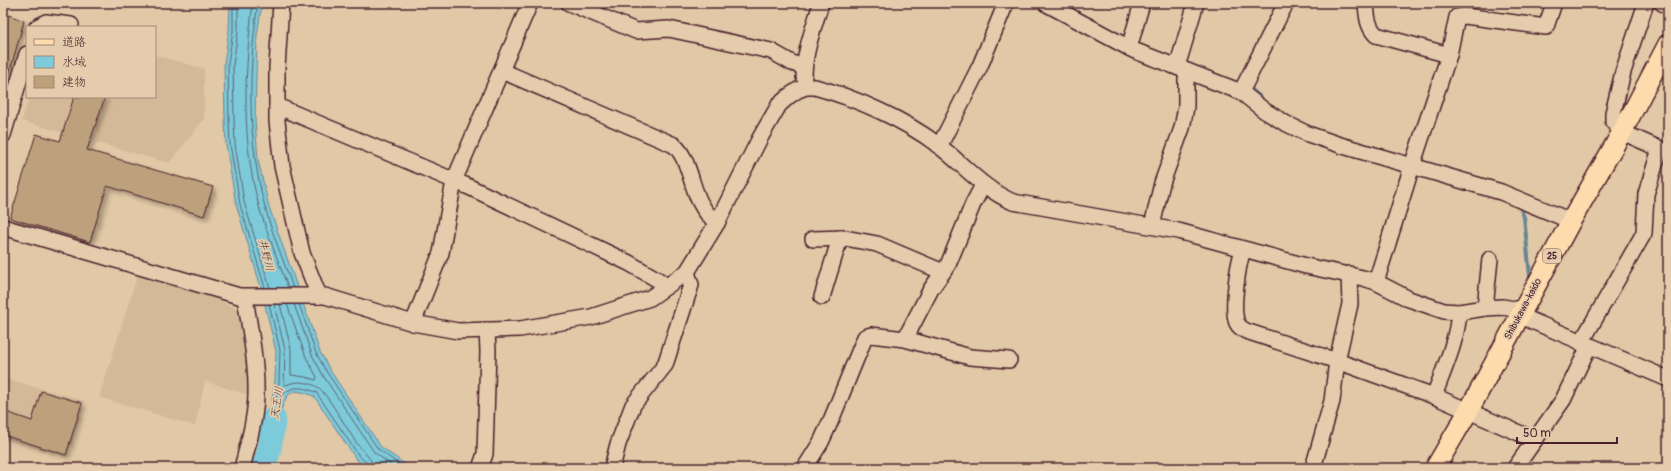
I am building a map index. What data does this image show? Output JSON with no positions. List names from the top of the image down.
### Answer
{
  "streets": {
    "main road": ["25", "Shibukawa-kaido"]
  },
  "water": ["井野川", "天王川"],
  "legend": ["道路", "水域", "建物"],
  "scale_bar": "50 m"
}
